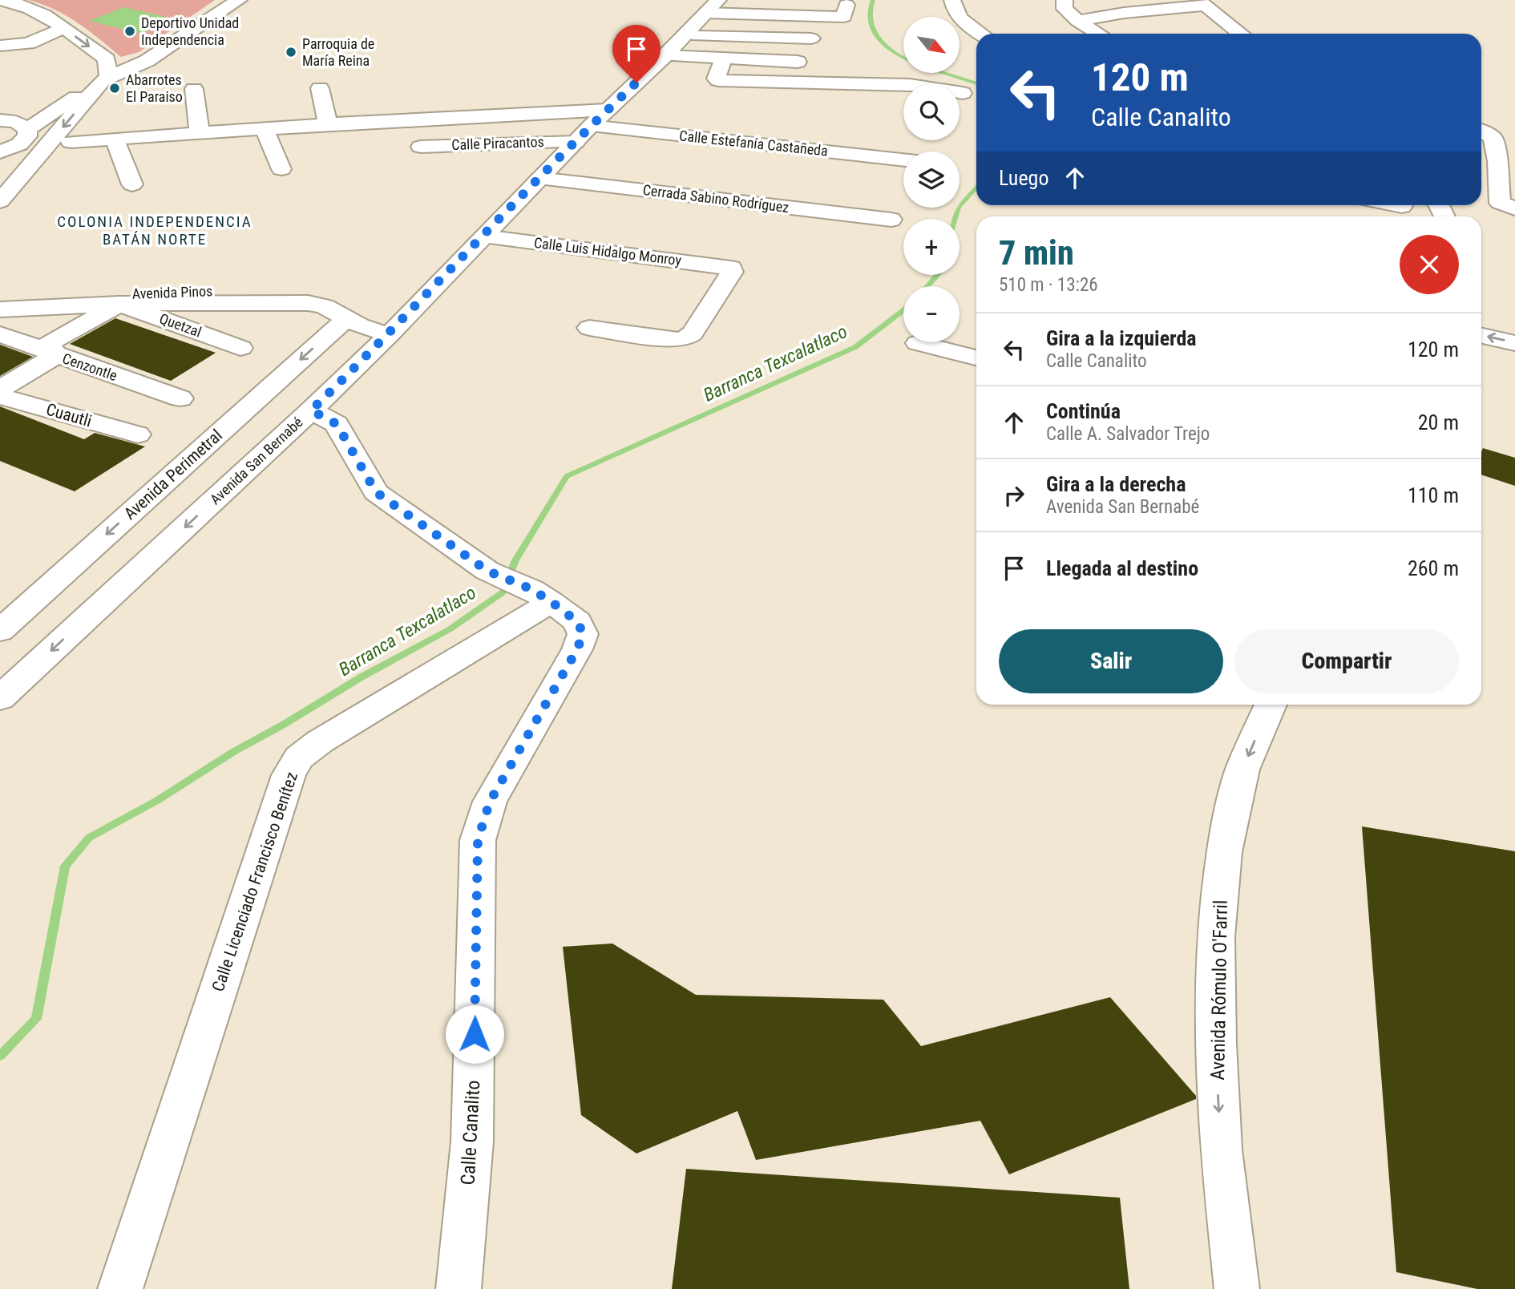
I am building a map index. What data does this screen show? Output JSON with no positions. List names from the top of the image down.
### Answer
{
  "streets": {
    "street": [
      "Calle Piracantos",
      "Calle Estefanía Castañeda",
      "Cerrada Sabino Rodríguez",
      "Calle Luis Hidalgo Monroy",
      "Avenida Pinos",
      "Quetzal",
      "Cenzontle",
      "Cuautli",
      "Avenida San Bernabé",
      "Avenida Perimetral",
      "Calle Licenciado Francisco Benítez",
      "Avenida Rómulo O'Farril",
      "Calle Canalito"
    ]
  },
  "crossings": [
    ["Calle Piracantos", "Calle Estefanía Castañeda"],
    ["Calle Piracantos", "Avenida San Bernabé"],
    ["Calle Estefanía Castañeda", "Avenida San Bernabé"],
    ["Cerrada Sabino Rodríguez", "Avenida San Bernabé"],
    ["Calle Luis Hidalgo Monroy", "Avenida San Bernabé"],
    ["Avenida Pinos", "Quetzal"],
    ["Avenida Pinos", "Avenida San Bernabé"],
    ["Avenida Pinos", "Avenida Perimetral"],
    ["Calle Licenciado Francisco Benítez", "Calle Canalito"]
  ],
  "one_way": ["Avenida San Bernabé", "Avenida Perimetral", "Avenida Rómulo O'Farril"],
  "districts": ["COLONIA INDEPENDENCIA BATÁN NORTE"],
  "water": ["Barranca Texcalatlaco"],
  "places": ["Deportivo Unidad Independencia", "Parroquia de María Reina", "Abarrotes El Paraiso"],
  "north": "bottom right",
  "page": {
    "map_buttons": ["+", "−"],
    "turn": ["120 m", "Calle Canalito"],
    "then": "Luego",
    "heading": ["7 min", "510 m · 13:26"],
    "list": [
      {
        "name": "Gira a la izquierda",
        "note": "Calle Canalito",
        "value": "120 m"
      },
      {
        "name": "Continúa",
        "note": "Calle A. Salvador Trejo",
        "value": "20 m"
      },
      {
        "name": "Gira a la derecha",
        "note": "Avenida San Bernabé",
        "value": "110 m"
      },
      {
        "name": "Llegada al destino",
        "value": "260 m"
      }
    ],
    "buttons": ["Salir", "Compartir"]
  }
}
